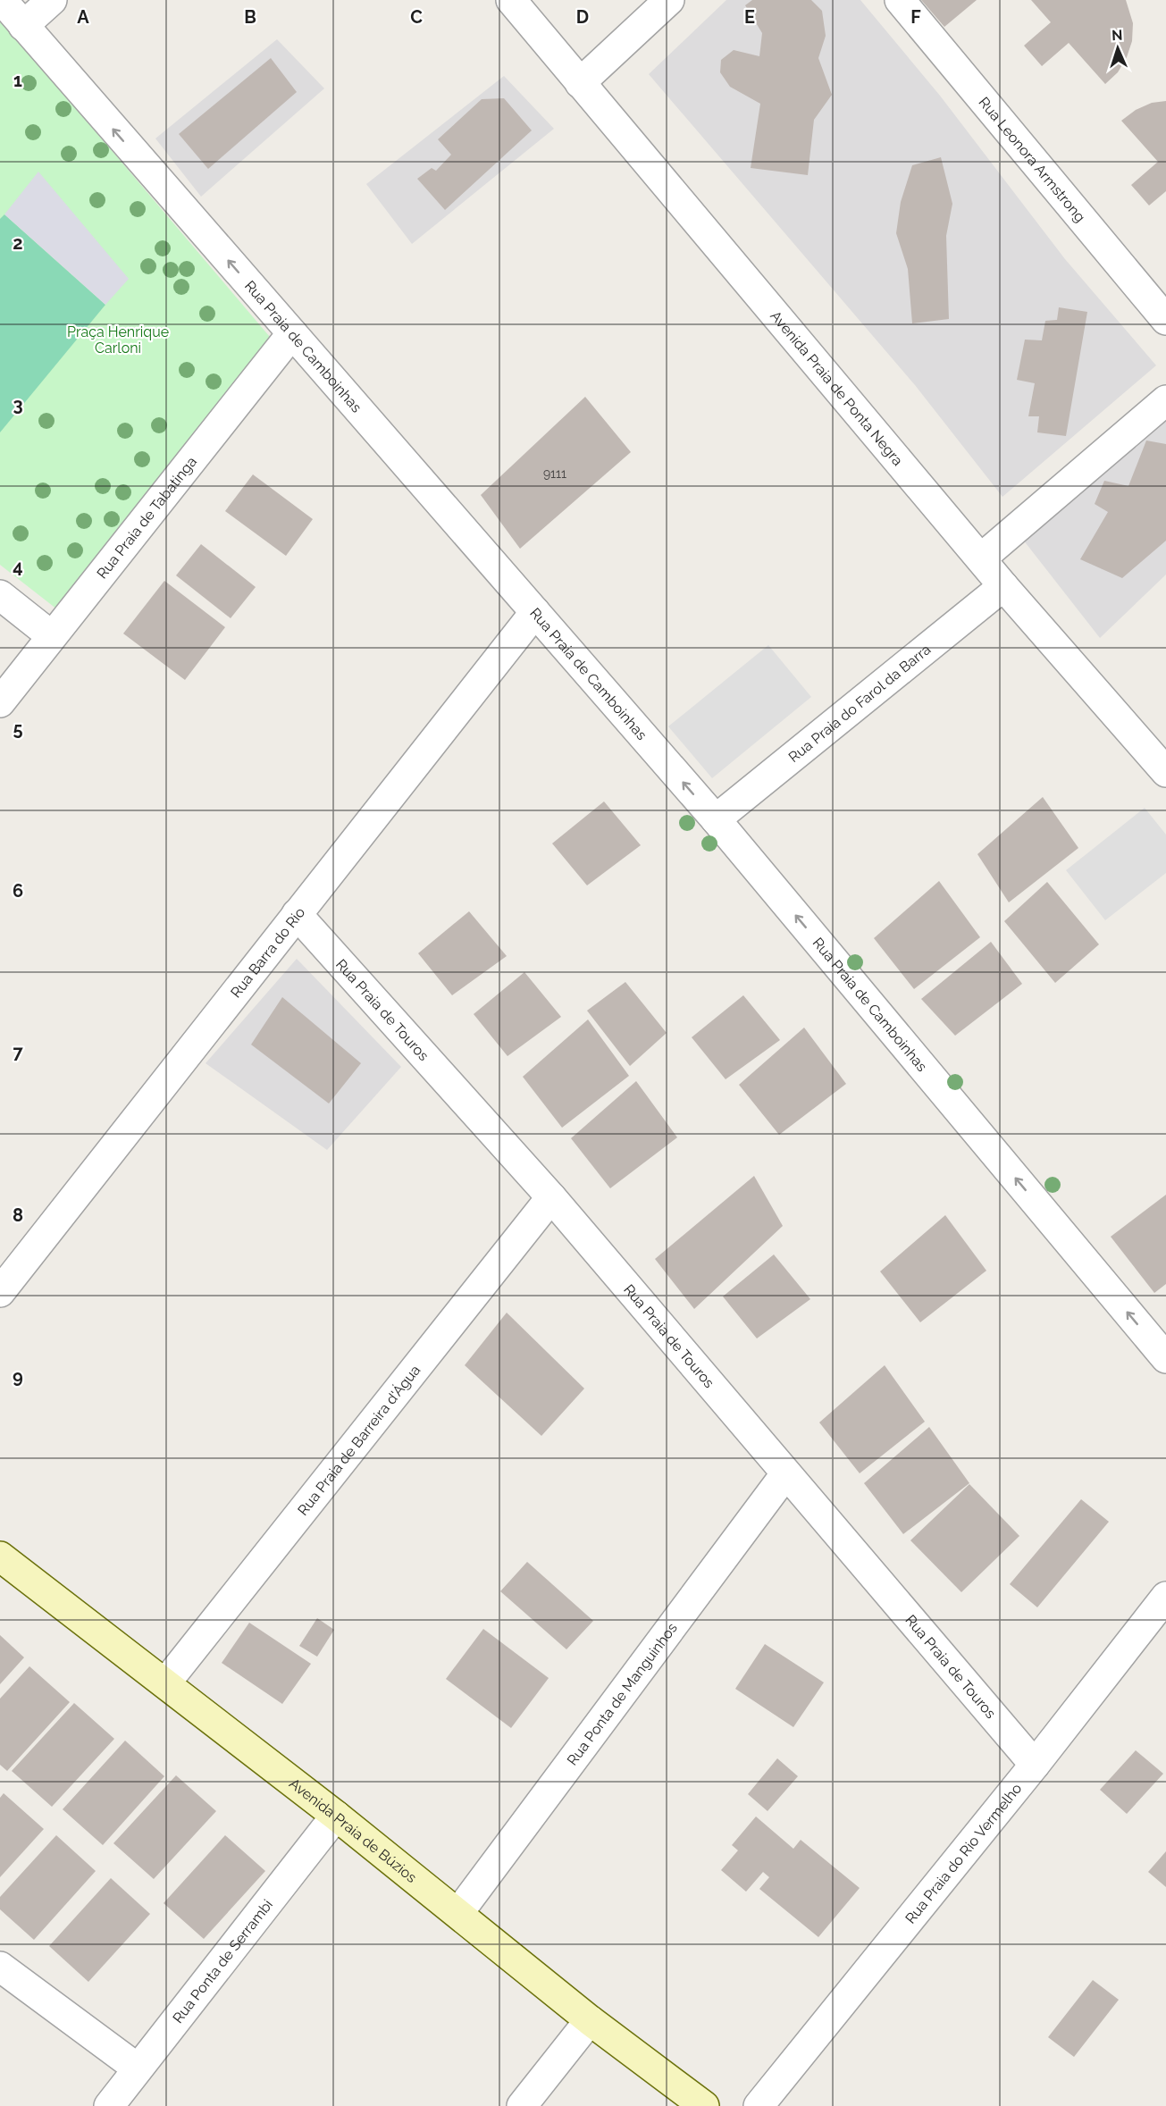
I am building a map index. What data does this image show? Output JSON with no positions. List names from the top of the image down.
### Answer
{
  "streets": {
    "main road": ["Avenida Praia de Búzios"],
    "street": [
      "Rua Leonora Armstrong",
      "Rua Praia de Camboinhas",
      "Avenida Praia de Ponta Negra",
      "Rua Praia de Tabatinga",
      "Rua Praia do Farol da Barra",
      "Rua Barra do Rio",
      "Rua Praia de Touros",
      "Rua Praia de Barreira d'Água",
      "Rua Ponta de Manguinhos",
      "Rua Praia do Rio Vermelho",
      "Rua Ponta de Serrambi"
    ]
  },
  "crossings": [
    ["Rua Praia de Camboinhas", "Rua Praia de Tabatinga"],
    ["Rua Praia de Camboinhas", "Rua Praia do Farol da Barra"],
    ["Rua Praia de Camboinhas", "Rua Barra do Rio"],
    ["Avenida Praia de Ponta Negra", "Rua Praia do Farol da Barra"],
    ["Rua Barra do Rio", "Rua Praia de Touros"],
    ["Rua Praia de Touros", "Rua Praia de Barreira d'Água"],
    ["Rua Praia de Touros", "Rua Ponta de Manguinhos"],
    ["Rua Praia de Touros", "Rua Praia do Rio Vermelho"],
    ["Rua Praia de Barreira d'Água", "Avenida Praia de Búzios"],
    ["Rua Ponta de Manguinhos", "Avenida Praia de Búzios"],
    ["Avenida Praia de Búzios", "Rua Ponta de Serrambi"]
  ],
  "one_way": ["Rua Praia de Camboinhas"],
  "parks": ["Praça Henrique Carloni"],
  "house_numbers": ["9111"],
  "north": "top",
  "grid": {
    "columns": [
      "A",
      "B",
      "C",
      "D",
      "E",
      "F"
    ],
    "rows": [
      "1",
      "2",
      "3",
      "4",
      "5",
      "6",
      "7",
      "8",
      "9"
    ]
  }
}
